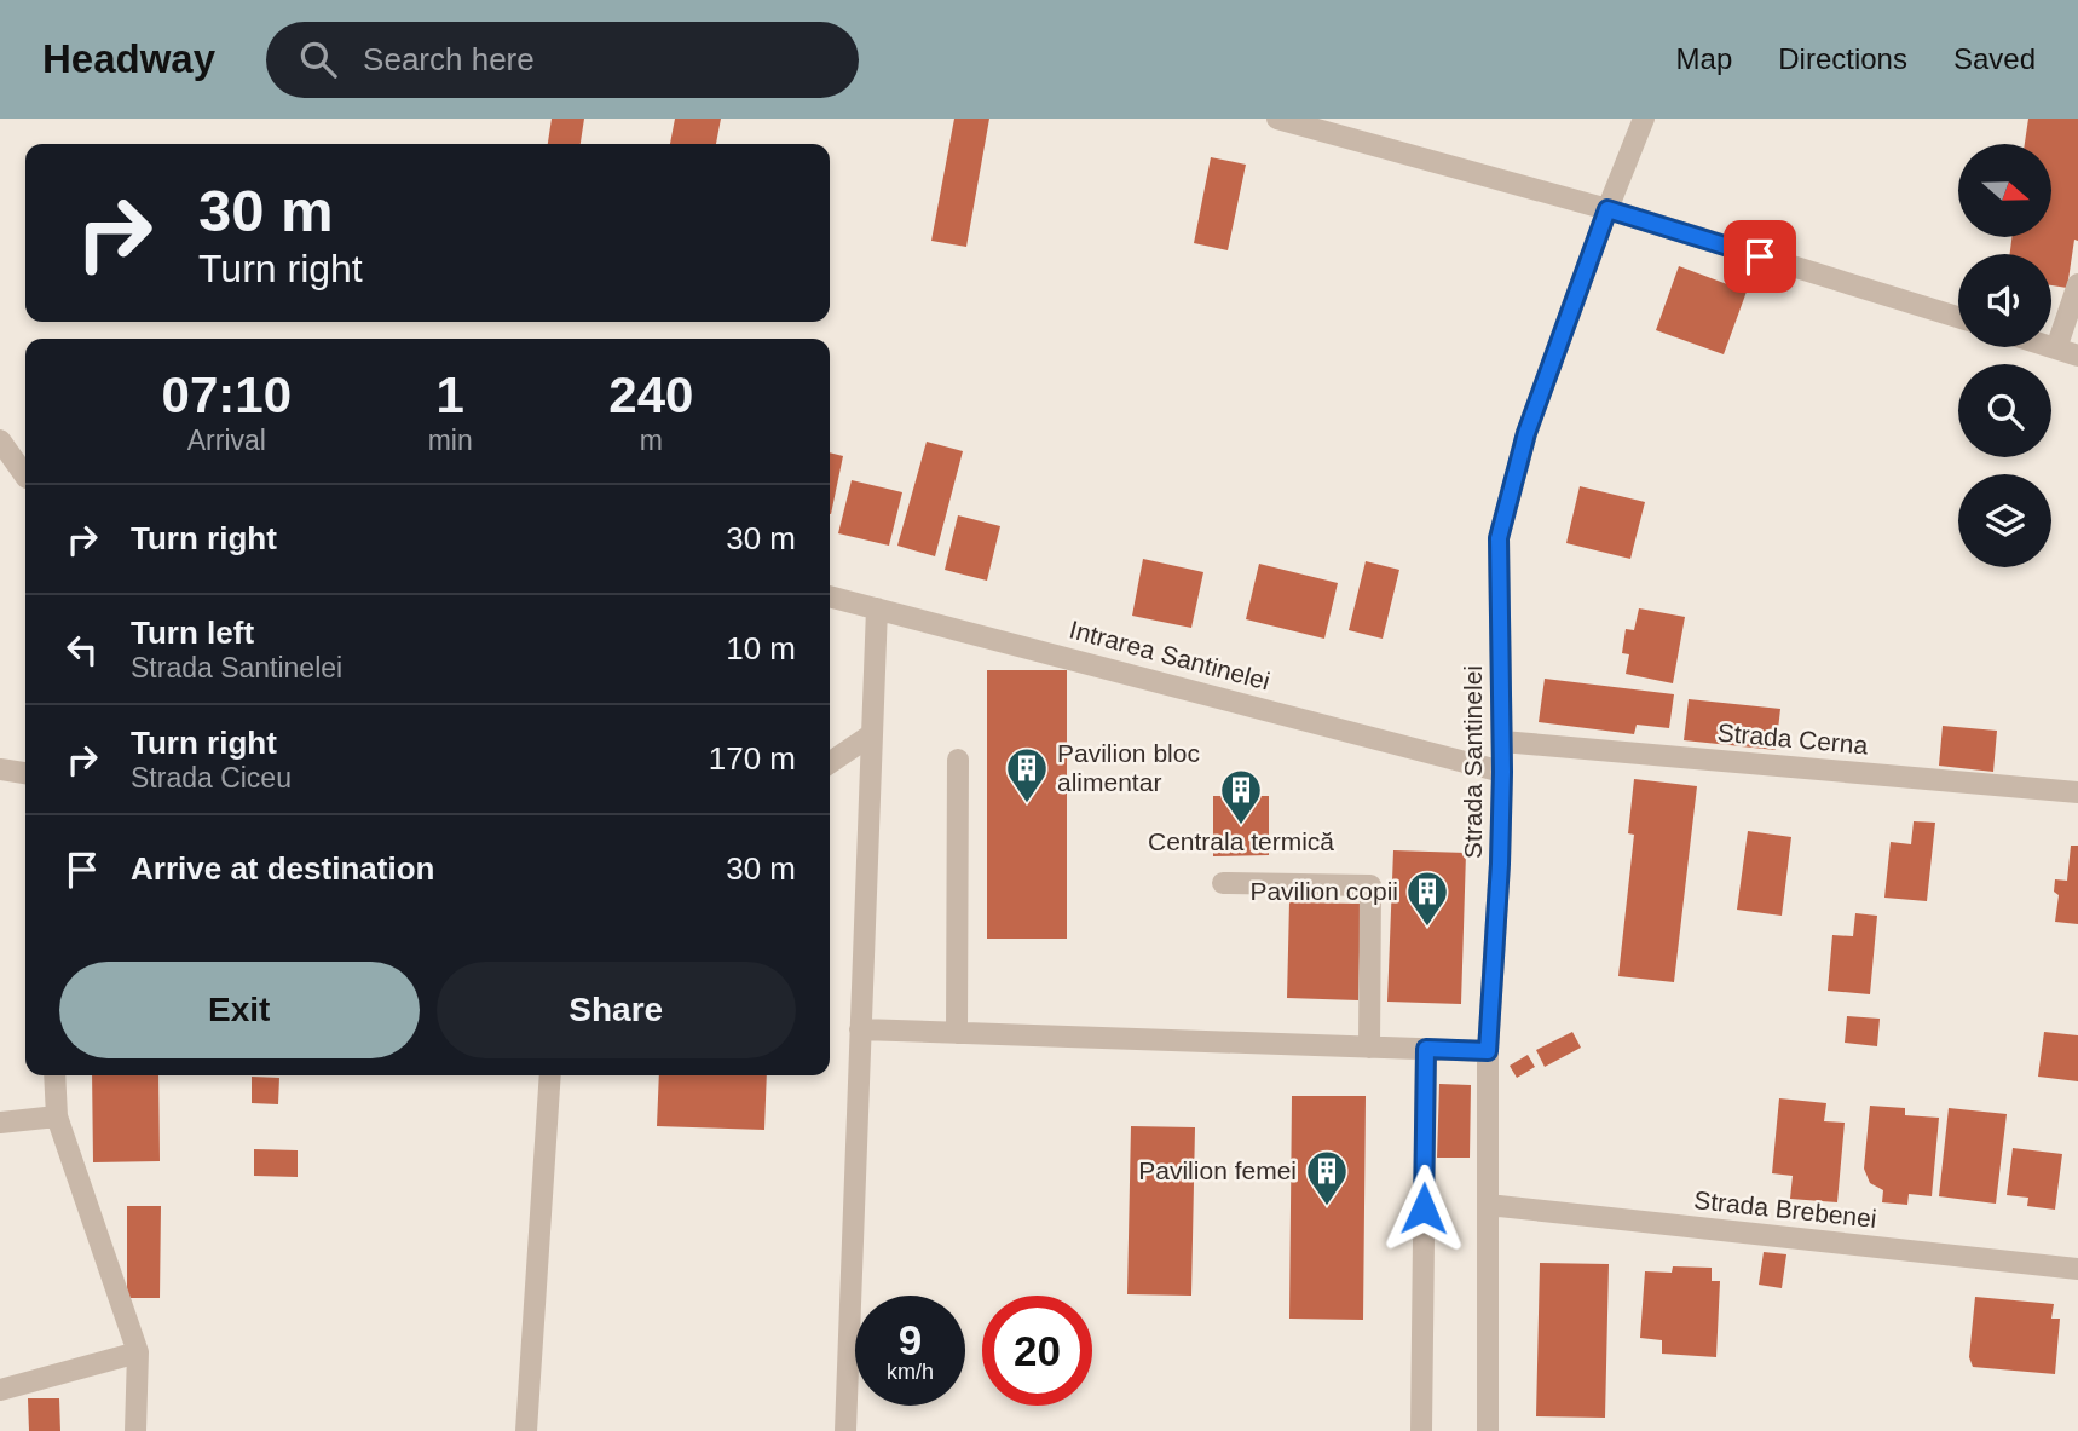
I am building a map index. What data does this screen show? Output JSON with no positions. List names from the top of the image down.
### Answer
{
  "streets": {
    "street": [
      "Intrarea Santinelei",
      "Strada Cerna",
      "Strada Santinelei",
      "Strada Brebenei"
    ]
  },
  "crossings": [
    ["Intrarea Santinelei", "Strada Santinelei"],
    ["Strada Cerna", "Strada Santinelei"],
    ["Strada Santinelei", "Strada Brebenei"]
  ],
  "places": {
    "building": [
      "Pavilion bloc alimentar",
      "Centrala termică",
      "Pavilion copii",
      "Pavilion femei"
    ]
  },
  "north": "right",
  "page": {
    "header": "Headway",
    "search": "Search here",
    "nav": ["Map", "Directions", "Saved"],
    "turn": ["30 m", "Turn right"],
    "eta": [
      "07:10",
      "Arrival",
      "1",
      "min",
      "240",
      "m"
    ],
    "list": [
      {
        "name": "Turn right",
        "value": "30 m"
      },
      {
        "name": "Turn left",
        "note": "Strada Santinelei",
        "value": "10 m"
      },
      {
        "name": "Turn right",
        "note": "Strada Ciceu",
        "value": "170 m"
      },
      {
        "name": "Arrive at destination",
        "value": "30 m"
      }
    ],
    "buttons": ["Exit", "Share"],
    "speed": "9 km/h",
    "limit": "20"
  }
}
